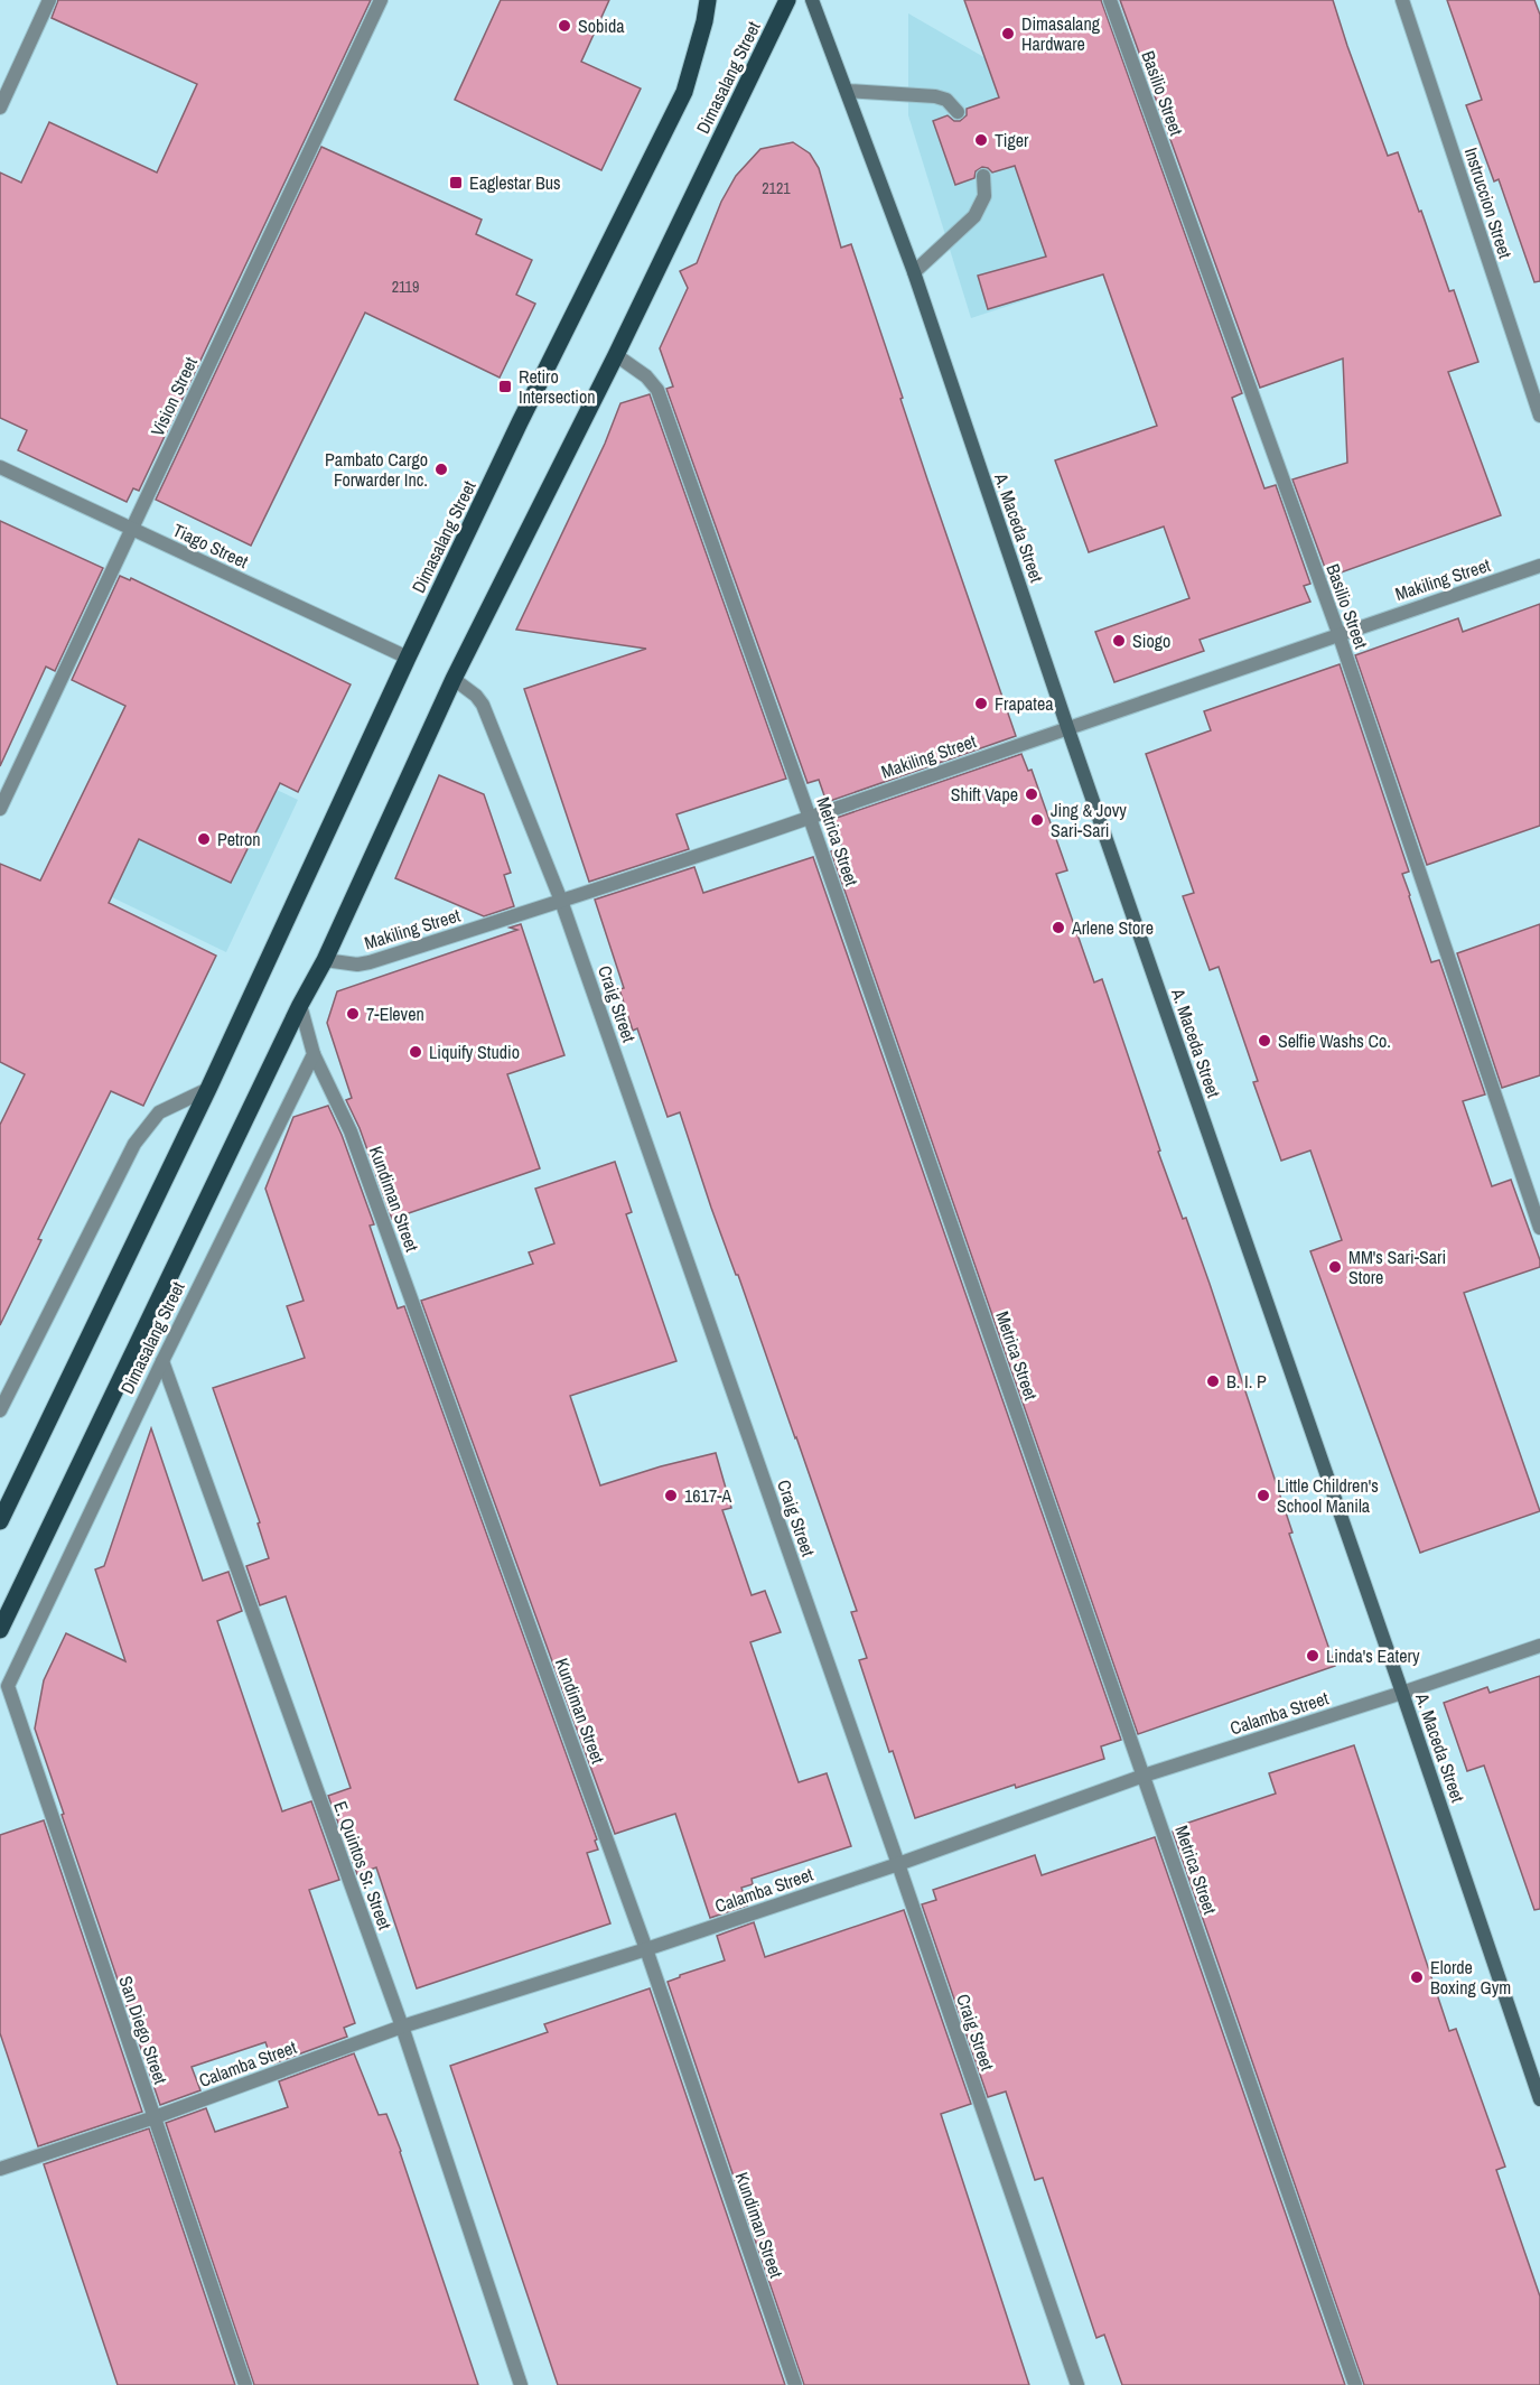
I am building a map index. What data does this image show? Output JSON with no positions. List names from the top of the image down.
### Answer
{
  "streets": {
    "main road": ["Dimasalang Street", "A. Maceda Street"],
    "street": [
      "Basilio Street",
      "Instruccion Street",
      "Vision Street",
      "Tiago Street",
      "Makiling Street",
      "Metrica Street",
      "Craig Street",
      "Kundiman Street",
      "Calamba Street",
      "E. Quintos Sr. Street",
      "San Diego Street"
    ]
  },
  "crossings": [
    ["Dimasalang Street", "Tiago Street"],
    ["Dimasalang Street", "Makiling Street"],
    ["Dimasalang Street", "Metrica Street"],
    ["Dimasalang Street", "Craig Street"],
    ["Dimasalang Street", "Kundiman Street"],
    ["Dimasalang Street", "E. Quintos Sr. Street"],
    ["Dimasalang Street", "San Diego Street"],
    ["Basilio Street", "Makiling Street"],
    ["Vision Street", "Tiago Street"],
    ["A. Maceda Street", "Makiling Street"],
    ["A. Maceda Street", "Calamba Street"],
    ["Makiling Street", "Metrica Street"],
    ["Makiling Street", "Craig Street"],
    ["Metrica Street", "Calamba Street"],
    ["Craig Street", "Calamba Street"],
    ["Kundiman Street", "Calamba Street"],
    ["Calamba Street", "E. Quintos Sr. Street"],
    ["Calamba Street", "San Diego Street"]
  ],
  "places": {
    "other": [
      "Sobida",
      "Dimasalang Hardware",
      "Tiger",
      "Pambato Cargo Forwarder Inc.",
      "Siogo",
      "Frapatea",
      "Shift Vape",
      "Jing & Jovy Sari-Sari",
      "Petron",
      "Arlene Store",
      "7-Eleven",
      "Selfie Washs Co.",
      "Liquify Studio",
      "MM's Sari-Sari Store",
      "B. I. P",
      "1617-A",
      "Little Children's School Manila",
      "Linda's Eatery",
      "Elorde Boxing Gym"
    ],
    "transit": ["Eaglestar Bus", "Retiro Intersection"]
  },
  "house_numbers": ["2121", "2119"]
}
